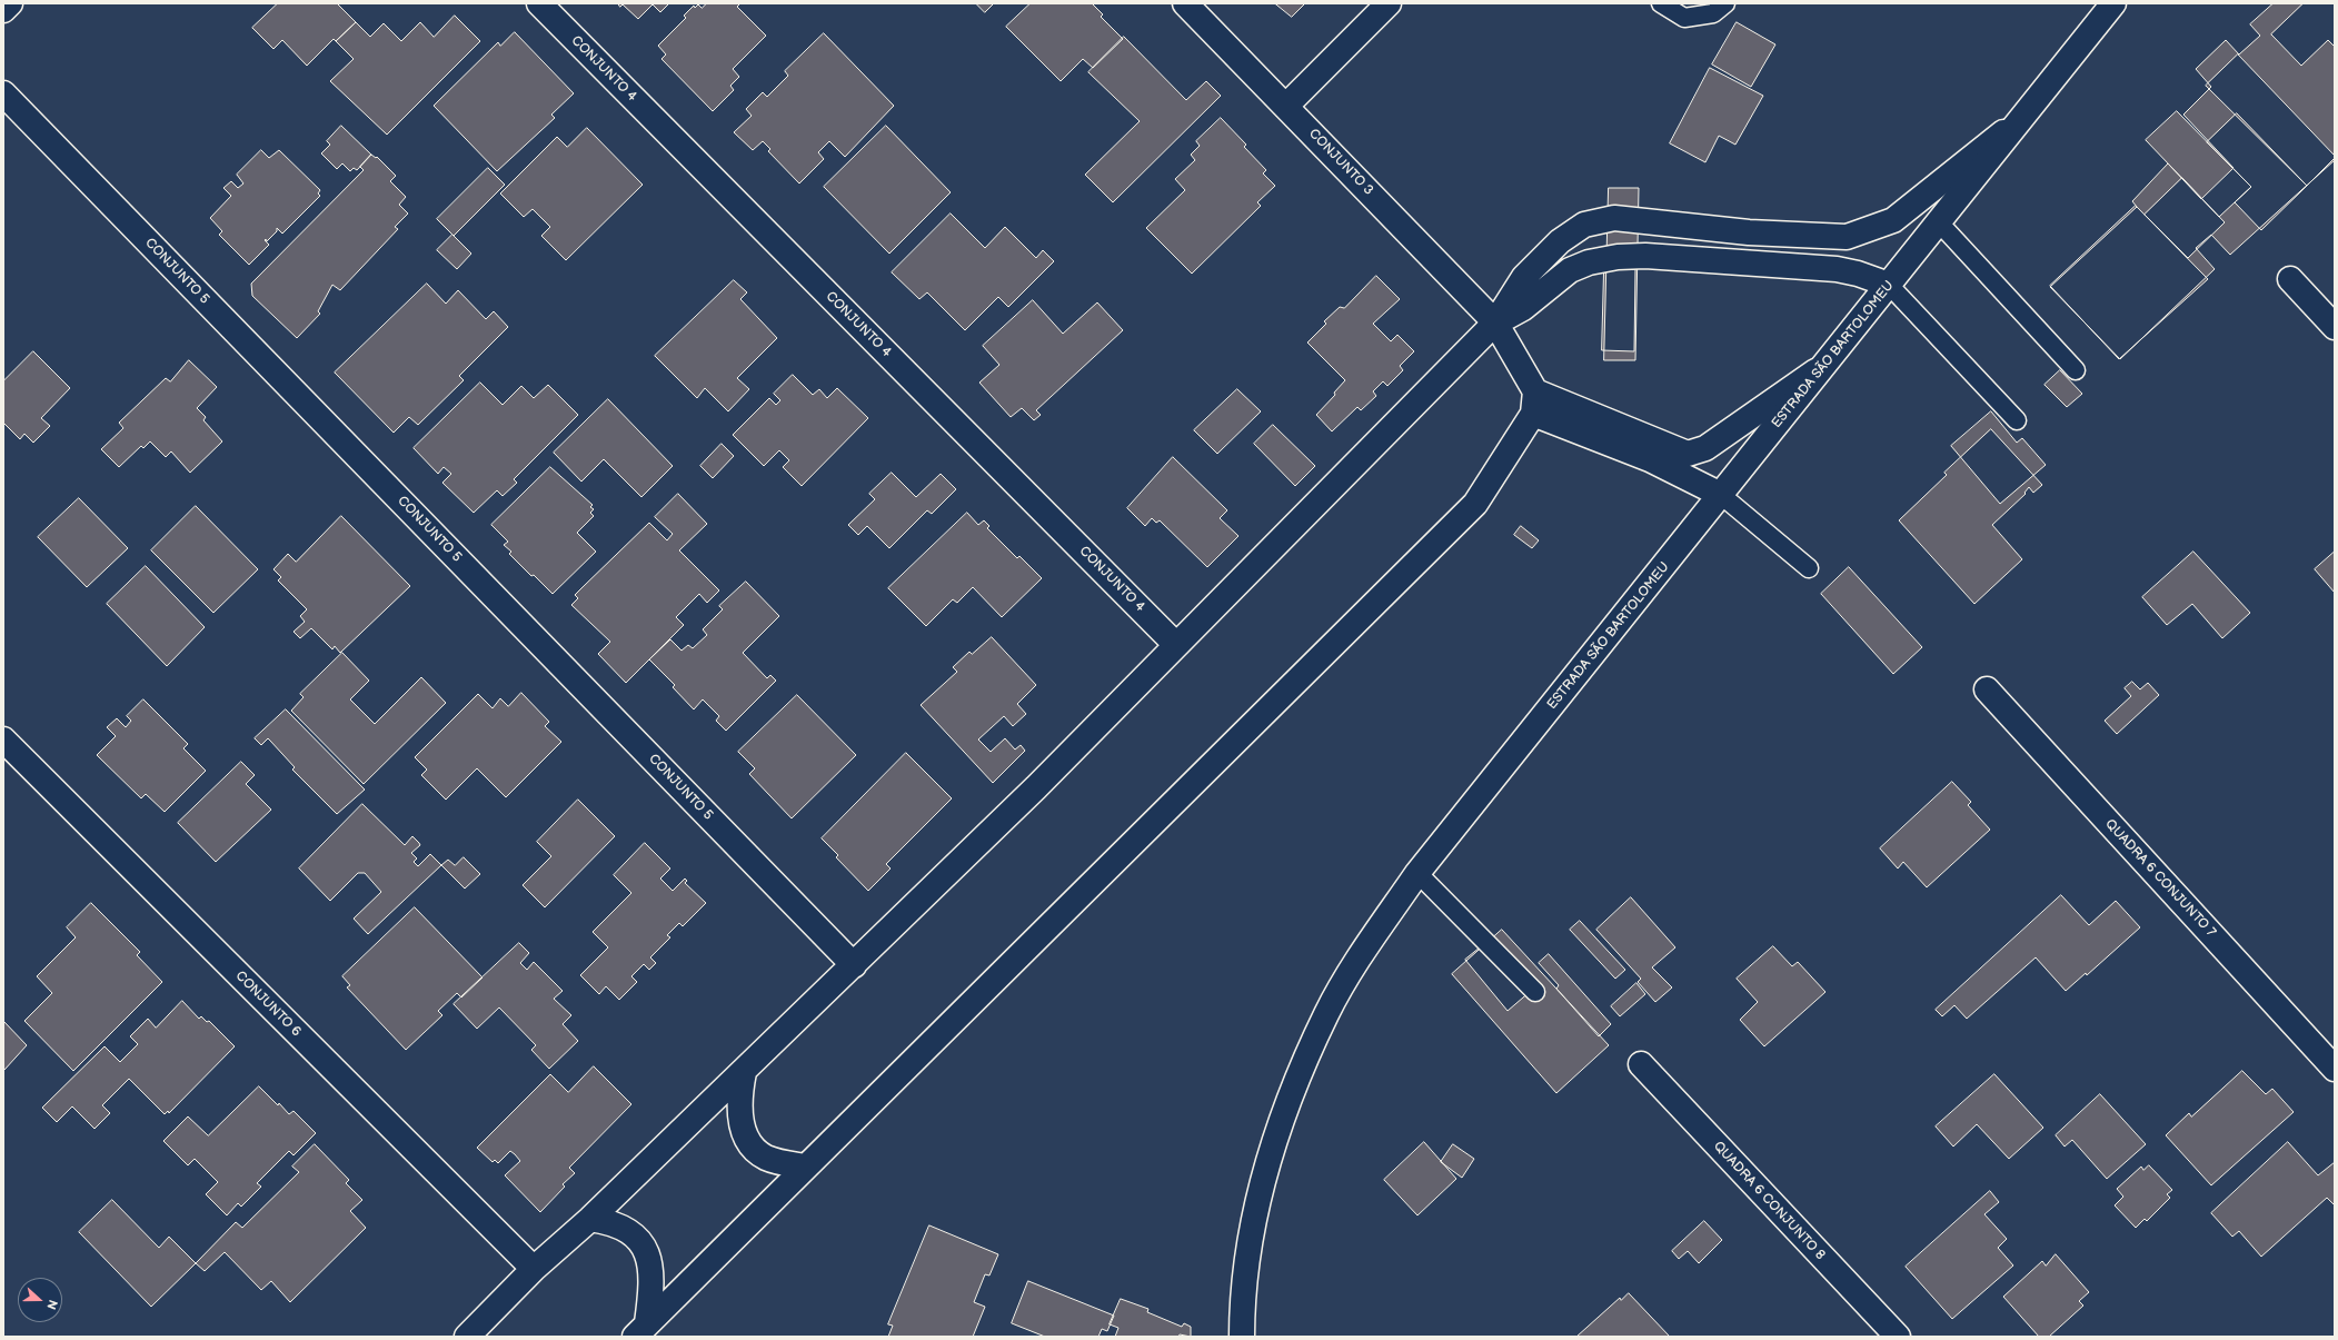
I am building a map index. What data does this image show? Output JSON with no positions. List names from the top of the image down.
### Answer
{
  "streets": {
    "street": [
      "CONJUNTO 4",
      "CONJUNTO 3",
      "CONJUNTO 5",
      "ESTRADA SÃO BARTOLOMEU",
      "QUADRA 6 CONJUNTO 7",
      "CONJUNTO 6",
      "QUADRA 6 CONJUNTO 8"
    ]
  },
  "north": "right"
}
